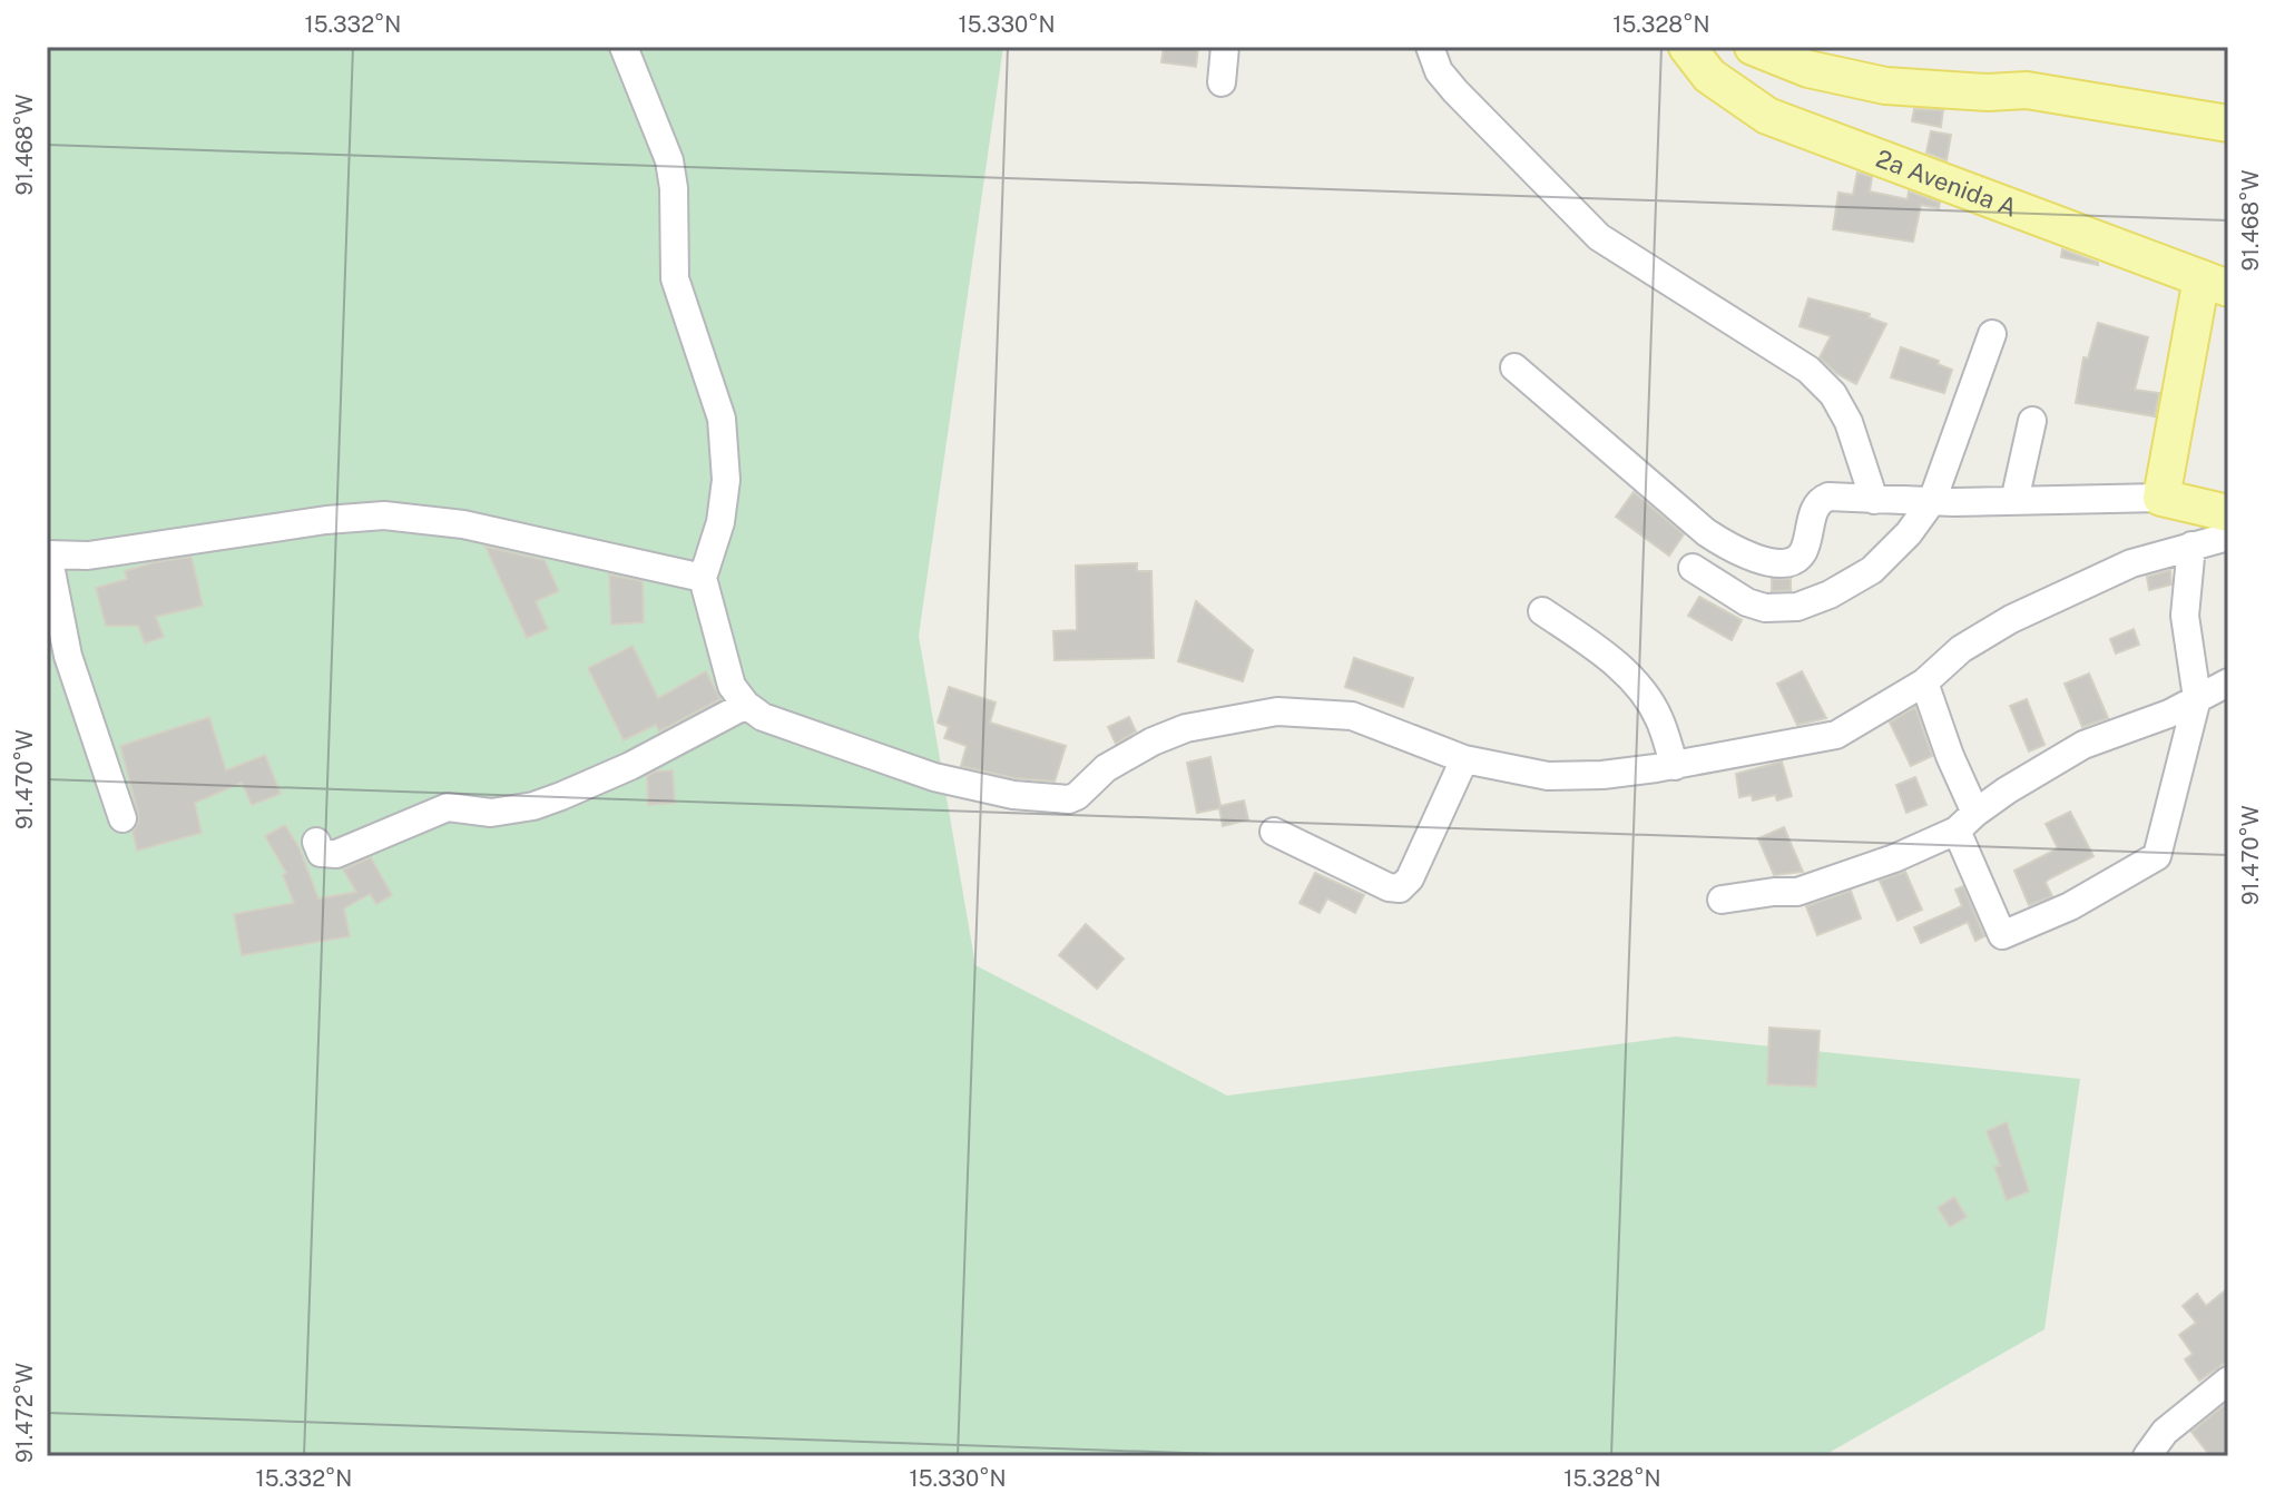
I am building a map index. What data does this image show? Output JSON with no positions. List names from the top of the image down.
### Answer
{
  "streets": {
    "main road": ["2a Avenida A"]
  },
  "coordinates": [
    "15.332°N",
    "15.330°N",
    "15.328°N",
    "91.468°W",
    "91.470°W",
    "91.472°W"
  ]
}
